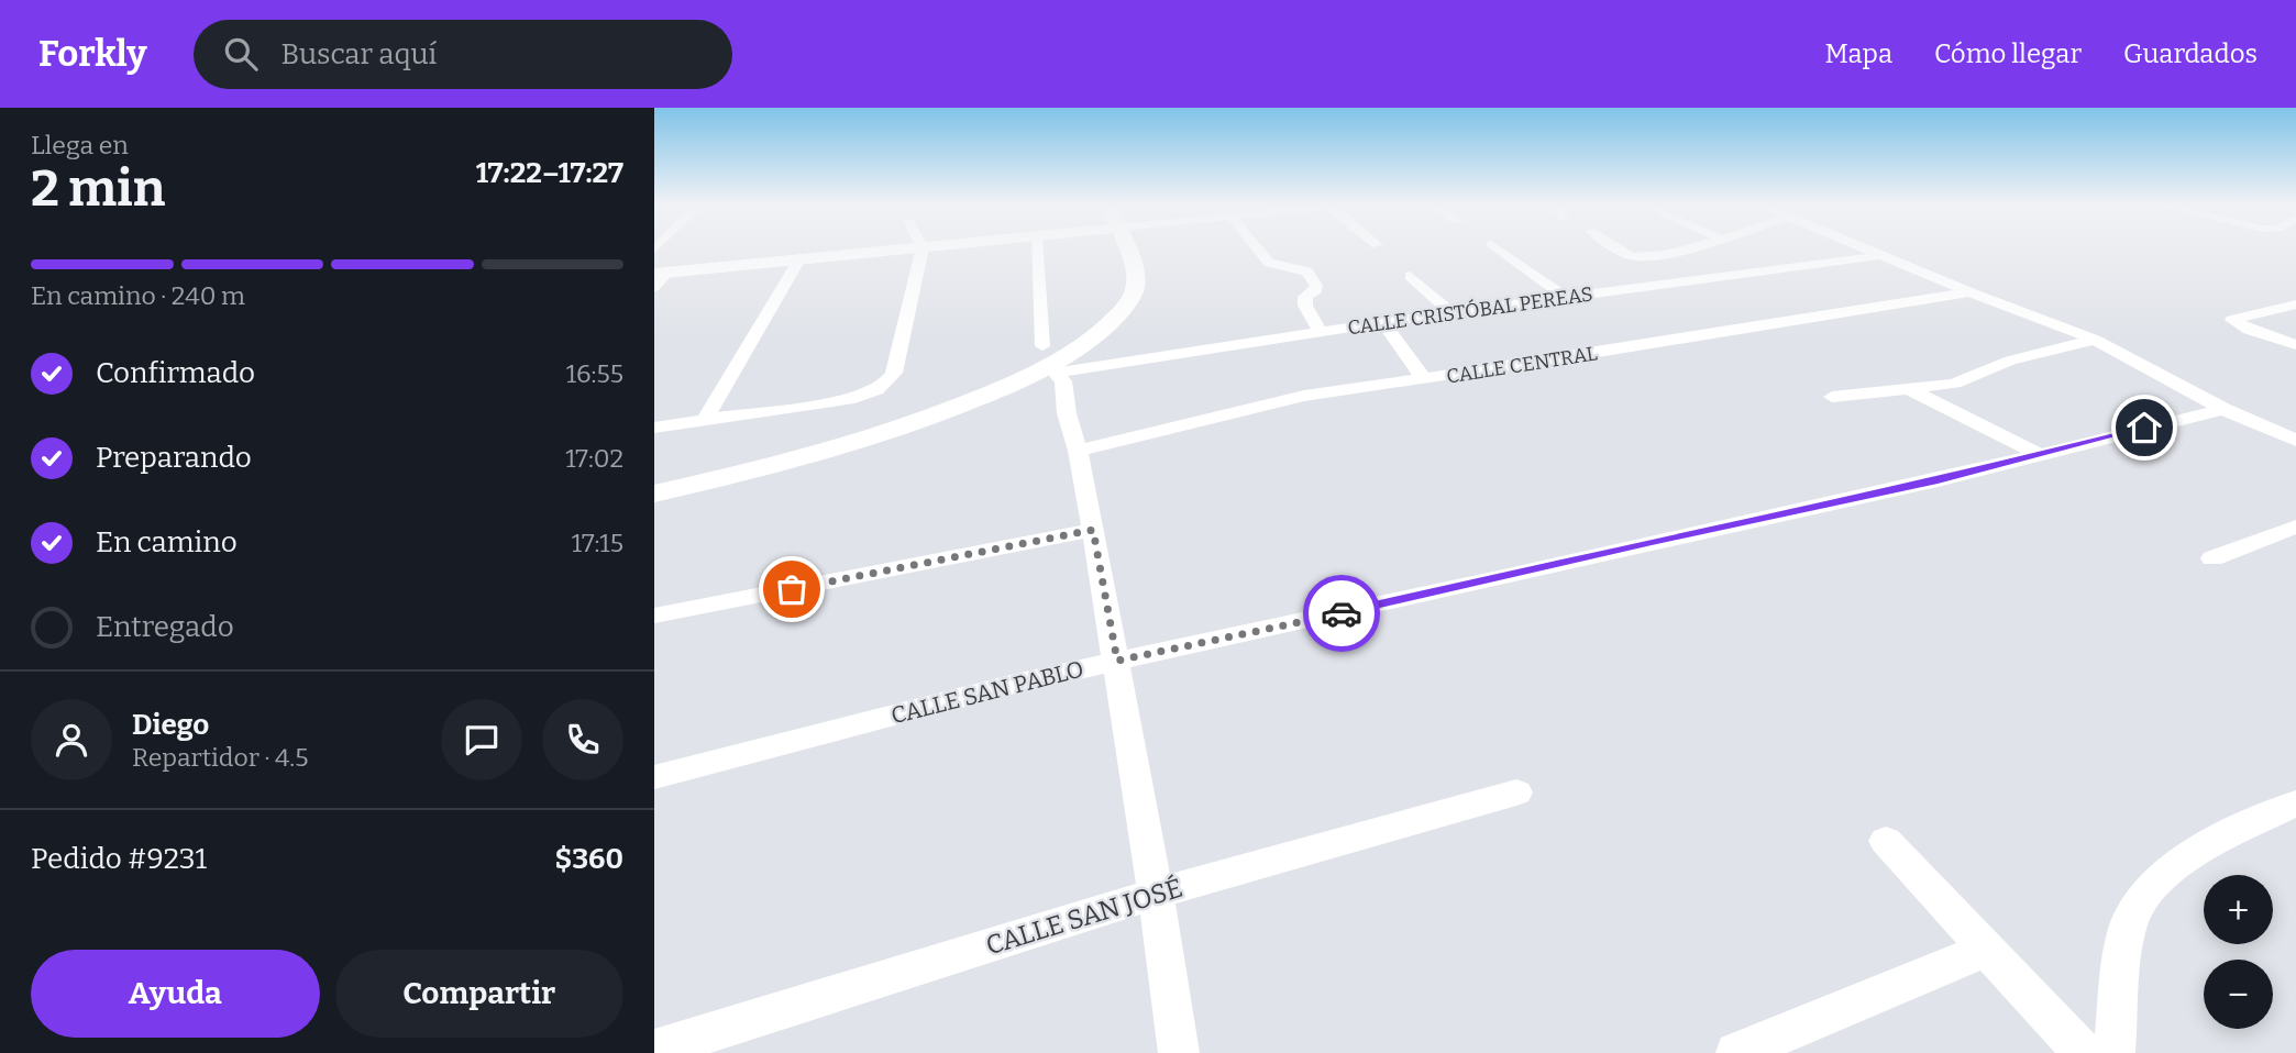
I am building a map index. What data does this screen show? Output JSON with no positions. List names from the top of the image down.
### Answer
{
  "streets": {
    "street": [
      "CALLE CRISTÓBAL PEREAS",
      "CALLE CENTRAL",
      "CALLE SAN PABLO",
      "CALLE SAN JOSÉ"
    ]
  },
  "page": {
    "header": "Forkly",
    "search": "Buscar aquí",
    "nav": ["Mapa", "Cómo llegar", "Guardados"],
    "heading": ["2 min", "Llega en", "17:22–17:27"],
    "panel": [
      "Diego",
      "Repartidor · 4.5",
      "Pedido #9231",
      "$360"
    ],
    "bar": "En camino · 240 m",
    "list": [
      ["Confirmado", "16:55"],
      ["Preparando", "17:02"],
      ["En camino", "17:15"],
      "Entregado"
    ],
    "map_buttons": ["+", "−"],
    "buttons": ["Ayuda", "Compartir"]
  }
}
